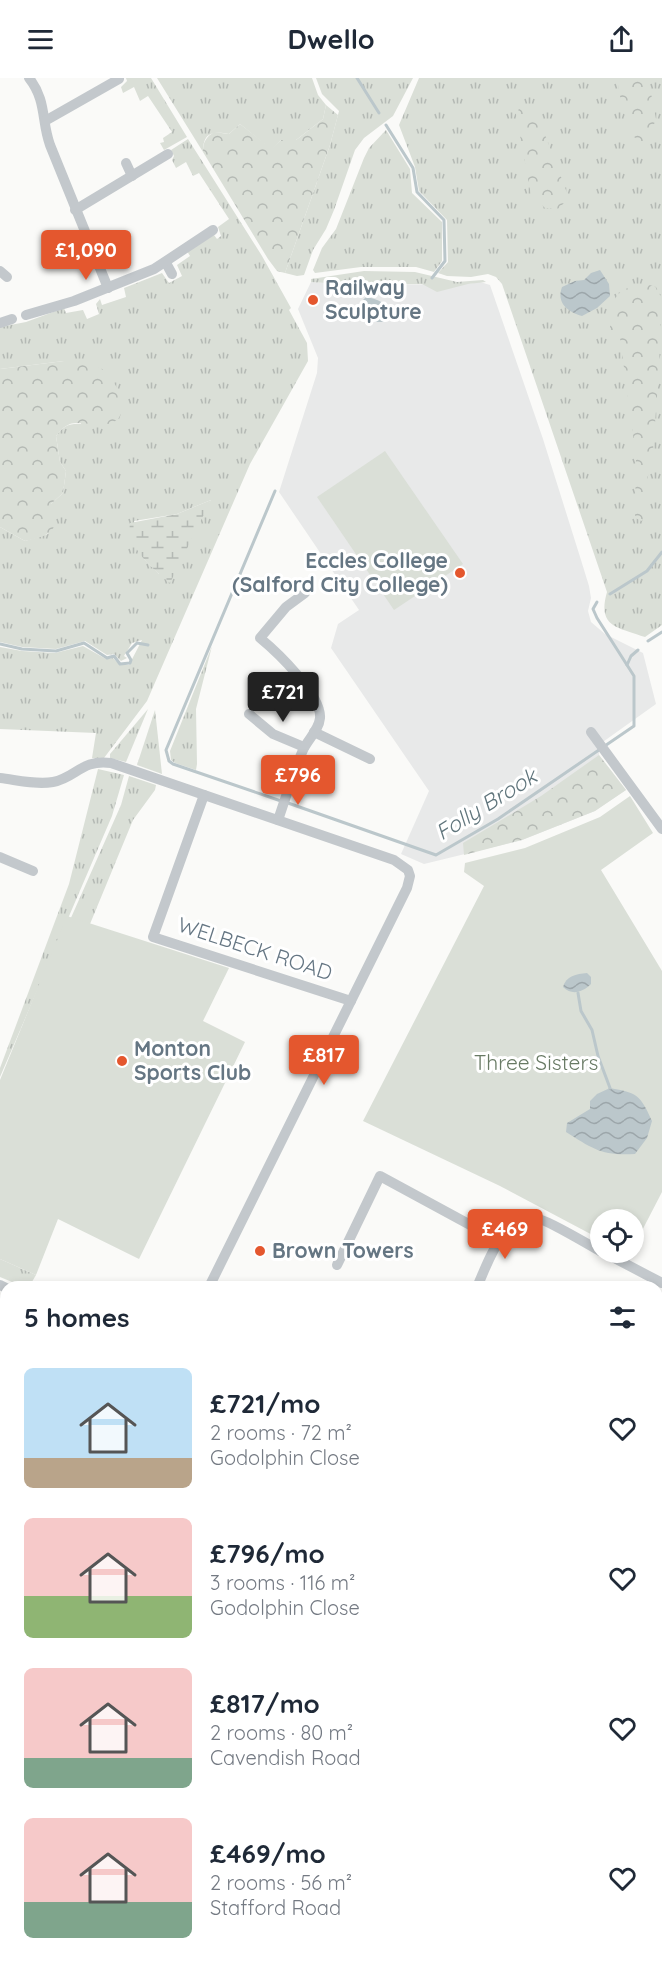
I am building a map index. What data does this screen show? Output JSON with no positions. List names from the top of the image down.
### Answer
{
  "streets": {
    "street": ["WELBECK ROAD"]
  },
  "water": ["Folly Brook"],
  "parks": ["Three Sisters"],
  "places": [
    "Railway Sculpture",
    "Eccles College (Salford City College)",
    "Monton Sports Club",
    "Brown Towers"
  ],
  "page": {
    "header": "Dwello",
    "price": [
      "£1,090",
      "£721",
      "£796",
      "£817",
      "£469"
    ],
    "heading": "5 homes",
    "list": [
      {
        "name": "£721/mo",
        "note": "2 rooms · 72 m² · Godolphin Close"
      },
      {
        "name": "£796/mo",
        "note": "3 rooms · 116 m² · Godolphin Close"
      },
      {
        "name": "£817/mo",
        "note": "2 rooms · 80 m² · Cavendish Road"
      },
      {
        "name": "£469/mo",
        "note": "2 rooms · 56 m² · Stafford Road"
      }
    ]
  }
}
